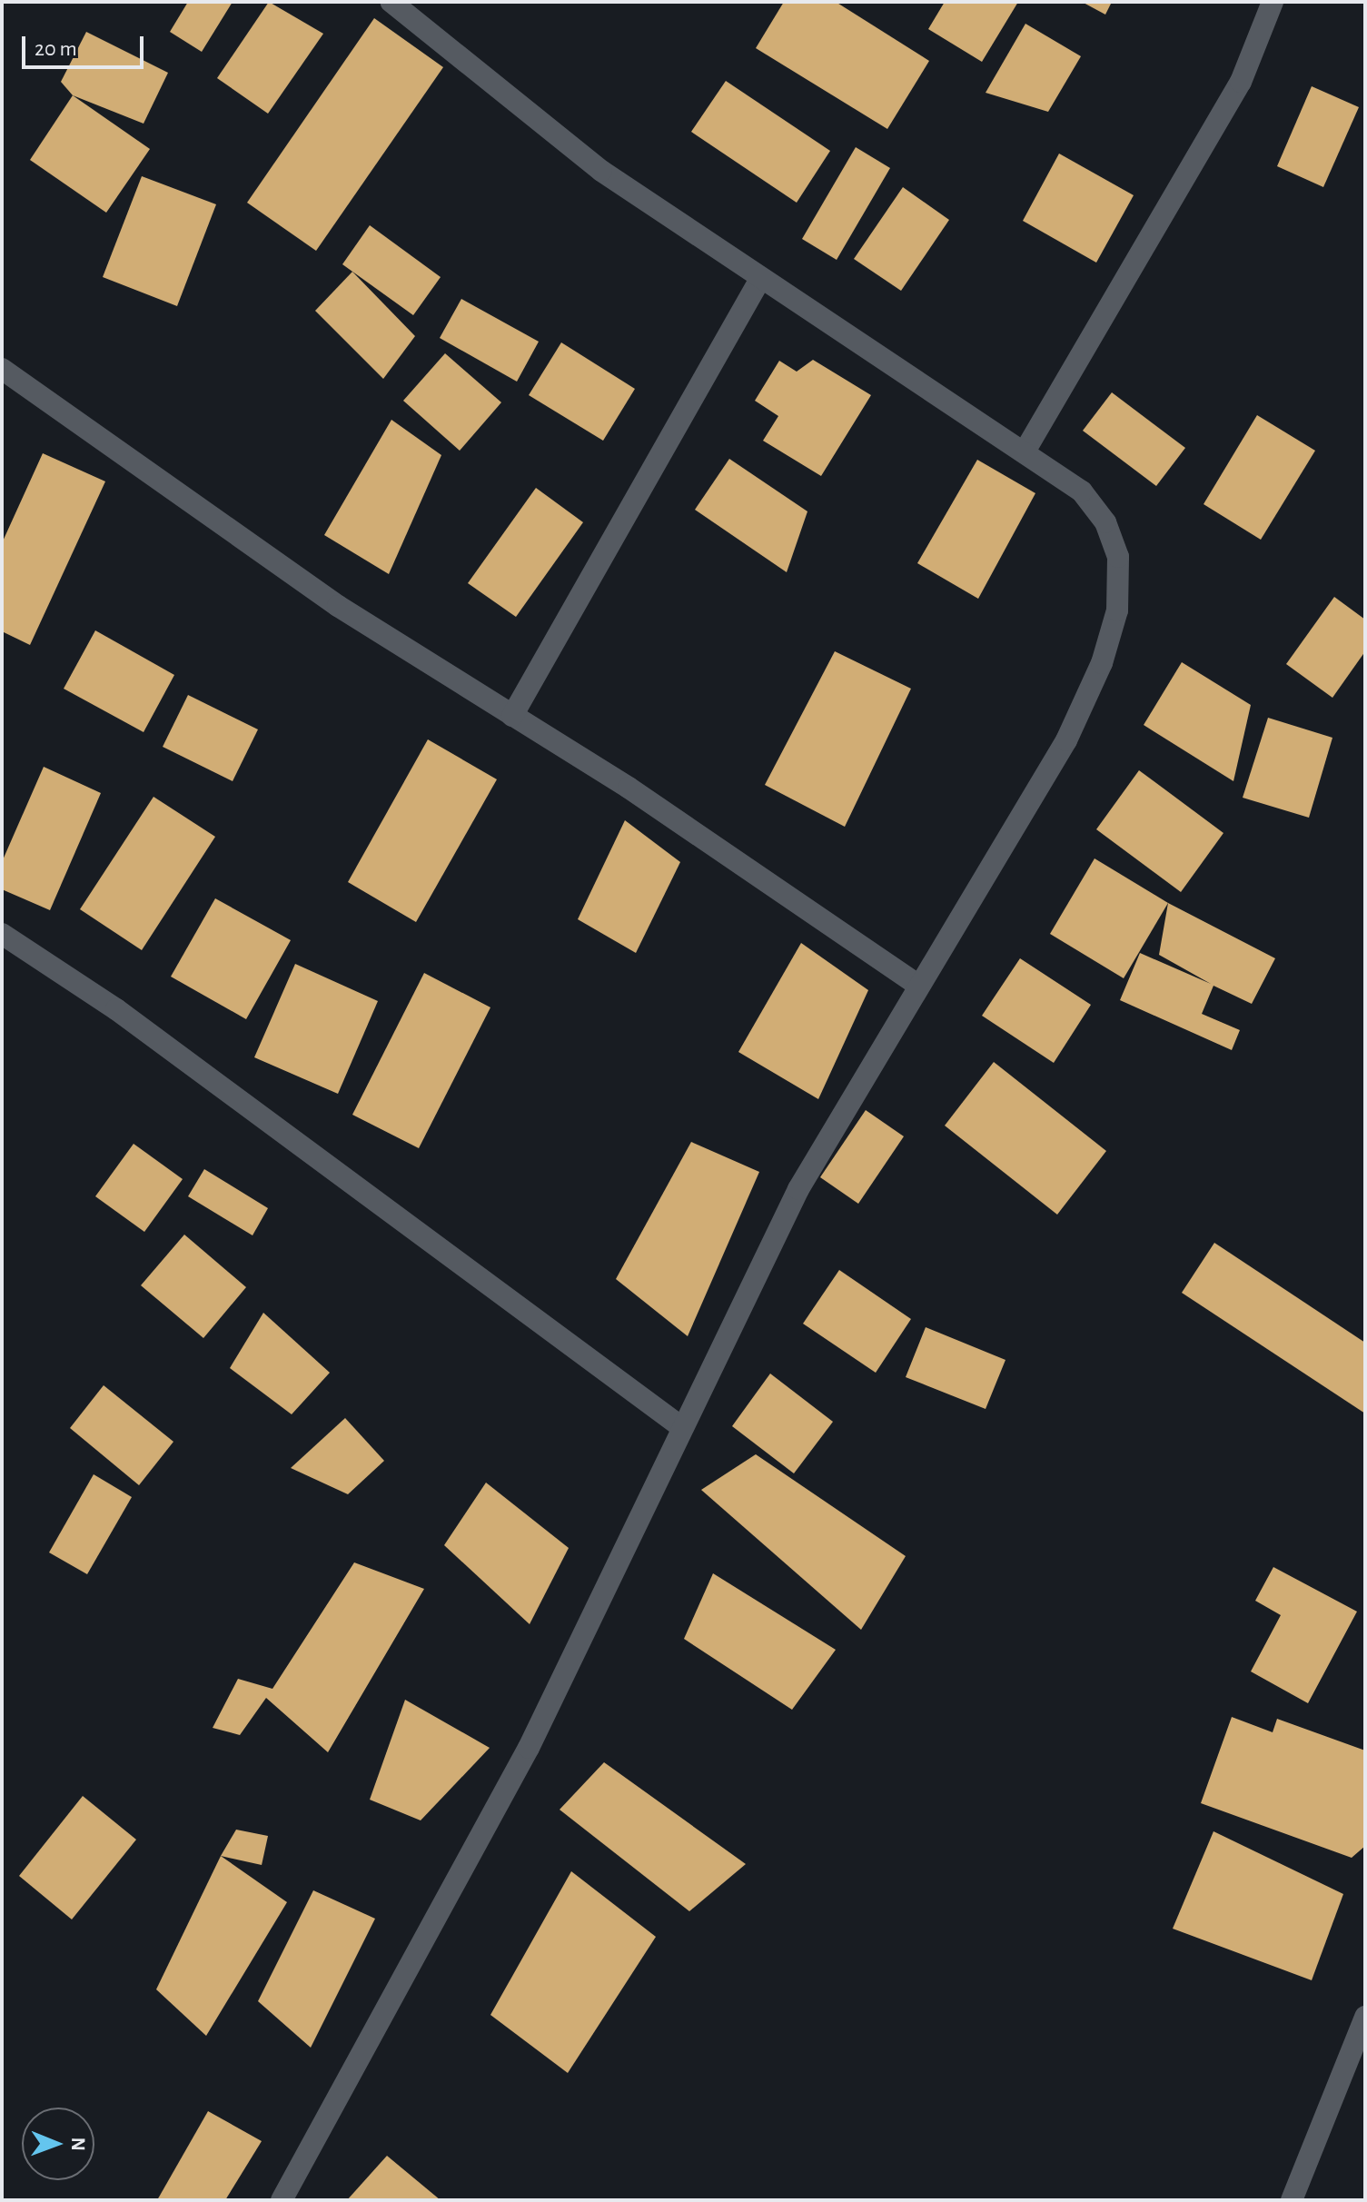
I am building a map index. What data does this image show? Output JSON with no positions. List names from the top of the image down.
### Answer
{
  "scale_bar": "20 m",
  "north": "right"
}
